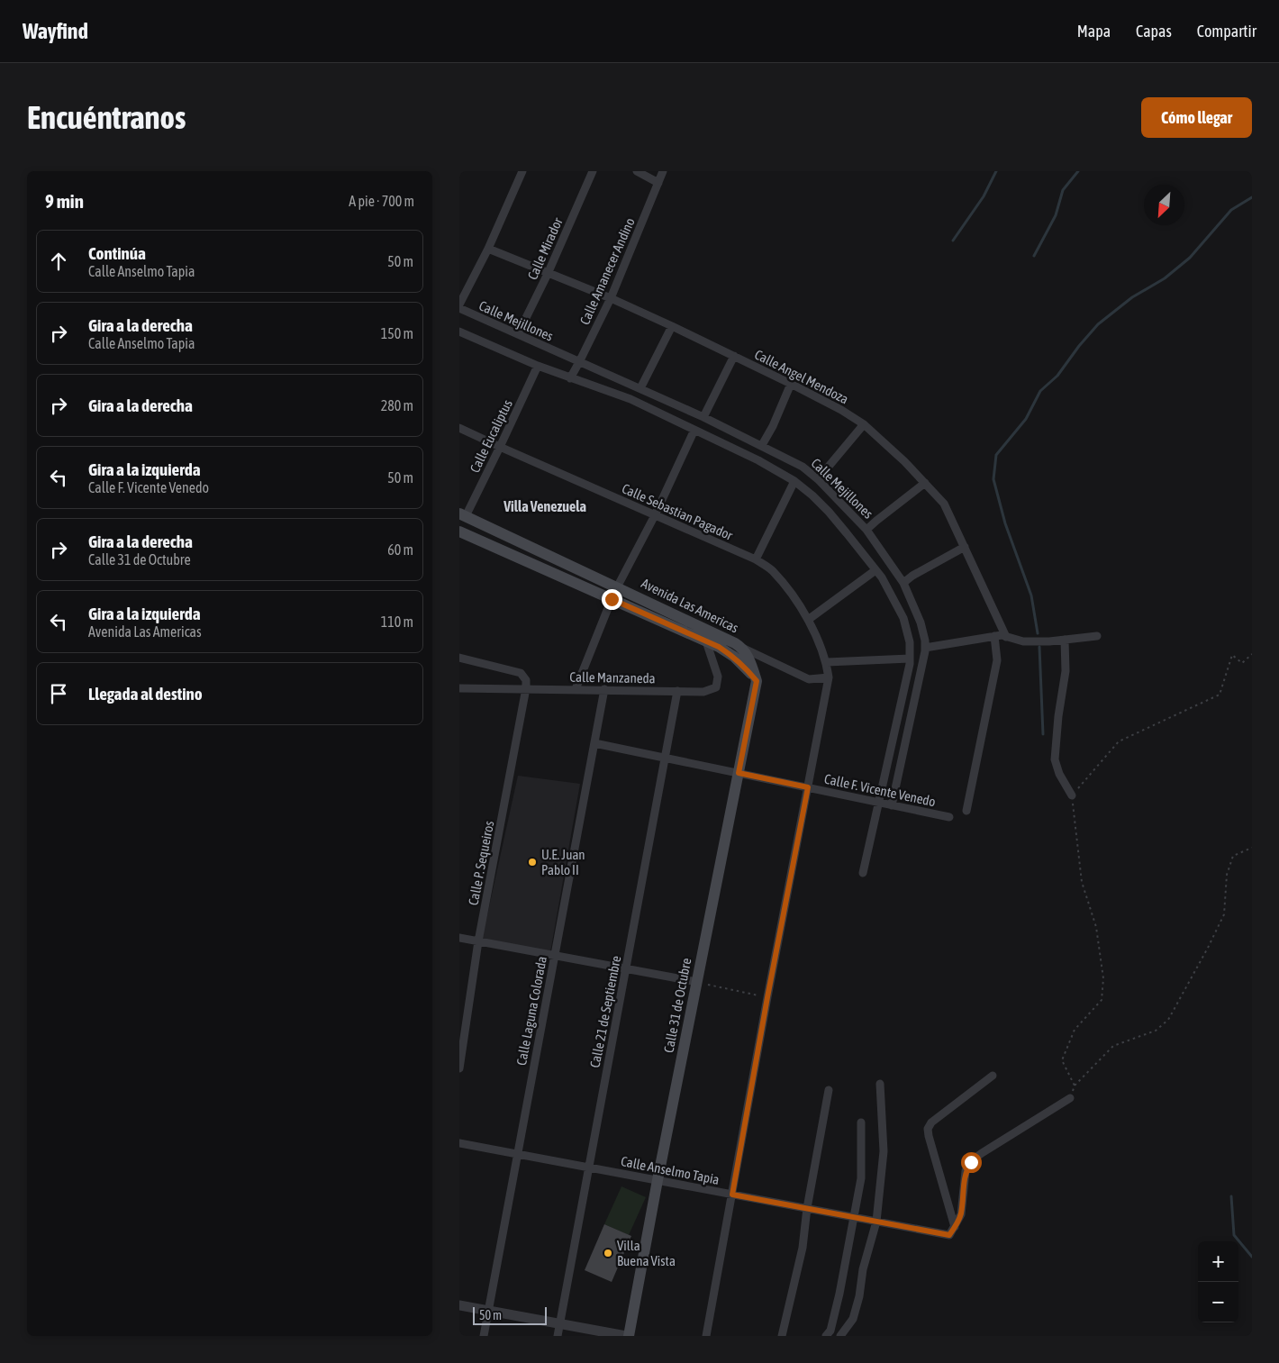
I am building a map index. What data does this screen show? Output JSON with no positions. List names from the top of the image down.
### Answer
{
  "streets": {
    "main road": ["Avenida Las Americas", "Calle 31 de Octubre"],
    "street": [
      "Calle Mirador",
      "Calle Amanecer Andino",
      "Calle Mejillones",
      "Calle Angel Mendoza",
      "Calle Eucaliptus",
      "Calle Sebastian Pagador",
      "Calle Manzaneda",
      "Calle F. Vicente Venedo",
      "Calle P. Sequeiros",
      "Calle Laguna Colorada",
      "Calle 21 de Septiembre",
      "Calle Anselmo Tapia"
    ]
  },
  "crossings": [
    ["Calle Mirador", "Calle Mejillones"],
    ["Calle Mirador", "Calle Angel Mendoza"],
    ["Calle Amanecer Andino", "Calle Mejillones"],
    ["Calle Amanecer Andino", "Calle Angel Mendoza"],
    ["Calle Mejillones", "Calle Eucaliptus"],
    ["Calle Mejillones", "Calle F. Vicente Venedo"],
    ["Calle Eucaliptus", "Calle Sebastian Pagador"],
    ["Calle Eucaliptus", "Avenida Las Americas"],
    ["Calle Sebastian Pagador", "Calle F. Vicente Venedo"],
    ["Calle Sebastian Pagador", "Calle Anselmo Tapia"],
    ["Avenida Las Americas", "Calle Manzaneda"],
    ["Avenida Las Americas", "Calle 31 de Octubre"],
    ["Calle Manzaneda", "Calle P. Sequeiros"],
    ["Calle Manzaneda", "Calle Laguna Colorada"],
    ["Calle Manzaneda", "Calle 21 de Septiembre"],
    ["Calle F. Vicente Venedo", "Calle 31 de Octubre"],
    ["Calle F. Vicente Venedo", "Calle Laguna Colorada"],
    ["Calle F. Vicente Venedo", "Calle 21 de Septiembre"],
    ["Calle 31 de Octubre", "Calle Anselmo Tapia"],
    ["Calle Laguna Colorada", "Calle Anselmo Tapia"],
    ["Calle 21 de Septiembre", "Calle Anselmo Tapia"]
  ],
  "districts": ["Villa Venezuela"],
  "places": ["U.E. Juan Pablo II", "Villa Buena Vista"],
  "scale_bar": "50 m",
  "north": "bottom left",
  "page": {
    "header": "Wayfind",
    "nav": ["Mapa", "Capas", "Compartir"],
    "buttons": "Cómo llegar",
    "title": "Encuéntranos",
    "heading": ["9 min", "A pie · 700 m"],
    "list": [
      ["Continúa", "Calle Anselmo Tapia", "50 m"],
      ["Gira a la derecha", "Calle Anselmo Tapia", "150 m"],
      ["Gira a la derecha", "280 m"],
      ["Gira a la izquierda", "Calle F. Vicente Venedo", "50 m"],
      ["Gira a la derecha", "Calle 31 de Octubre", "60 m"],
      ["Gira a la izquierda", "Avenida Las Americas", "110 m"],
      "Llegada al destino"
    ],
    "map_buttons": ["+", "−"],
    "scale": "50 m"
  }
}
